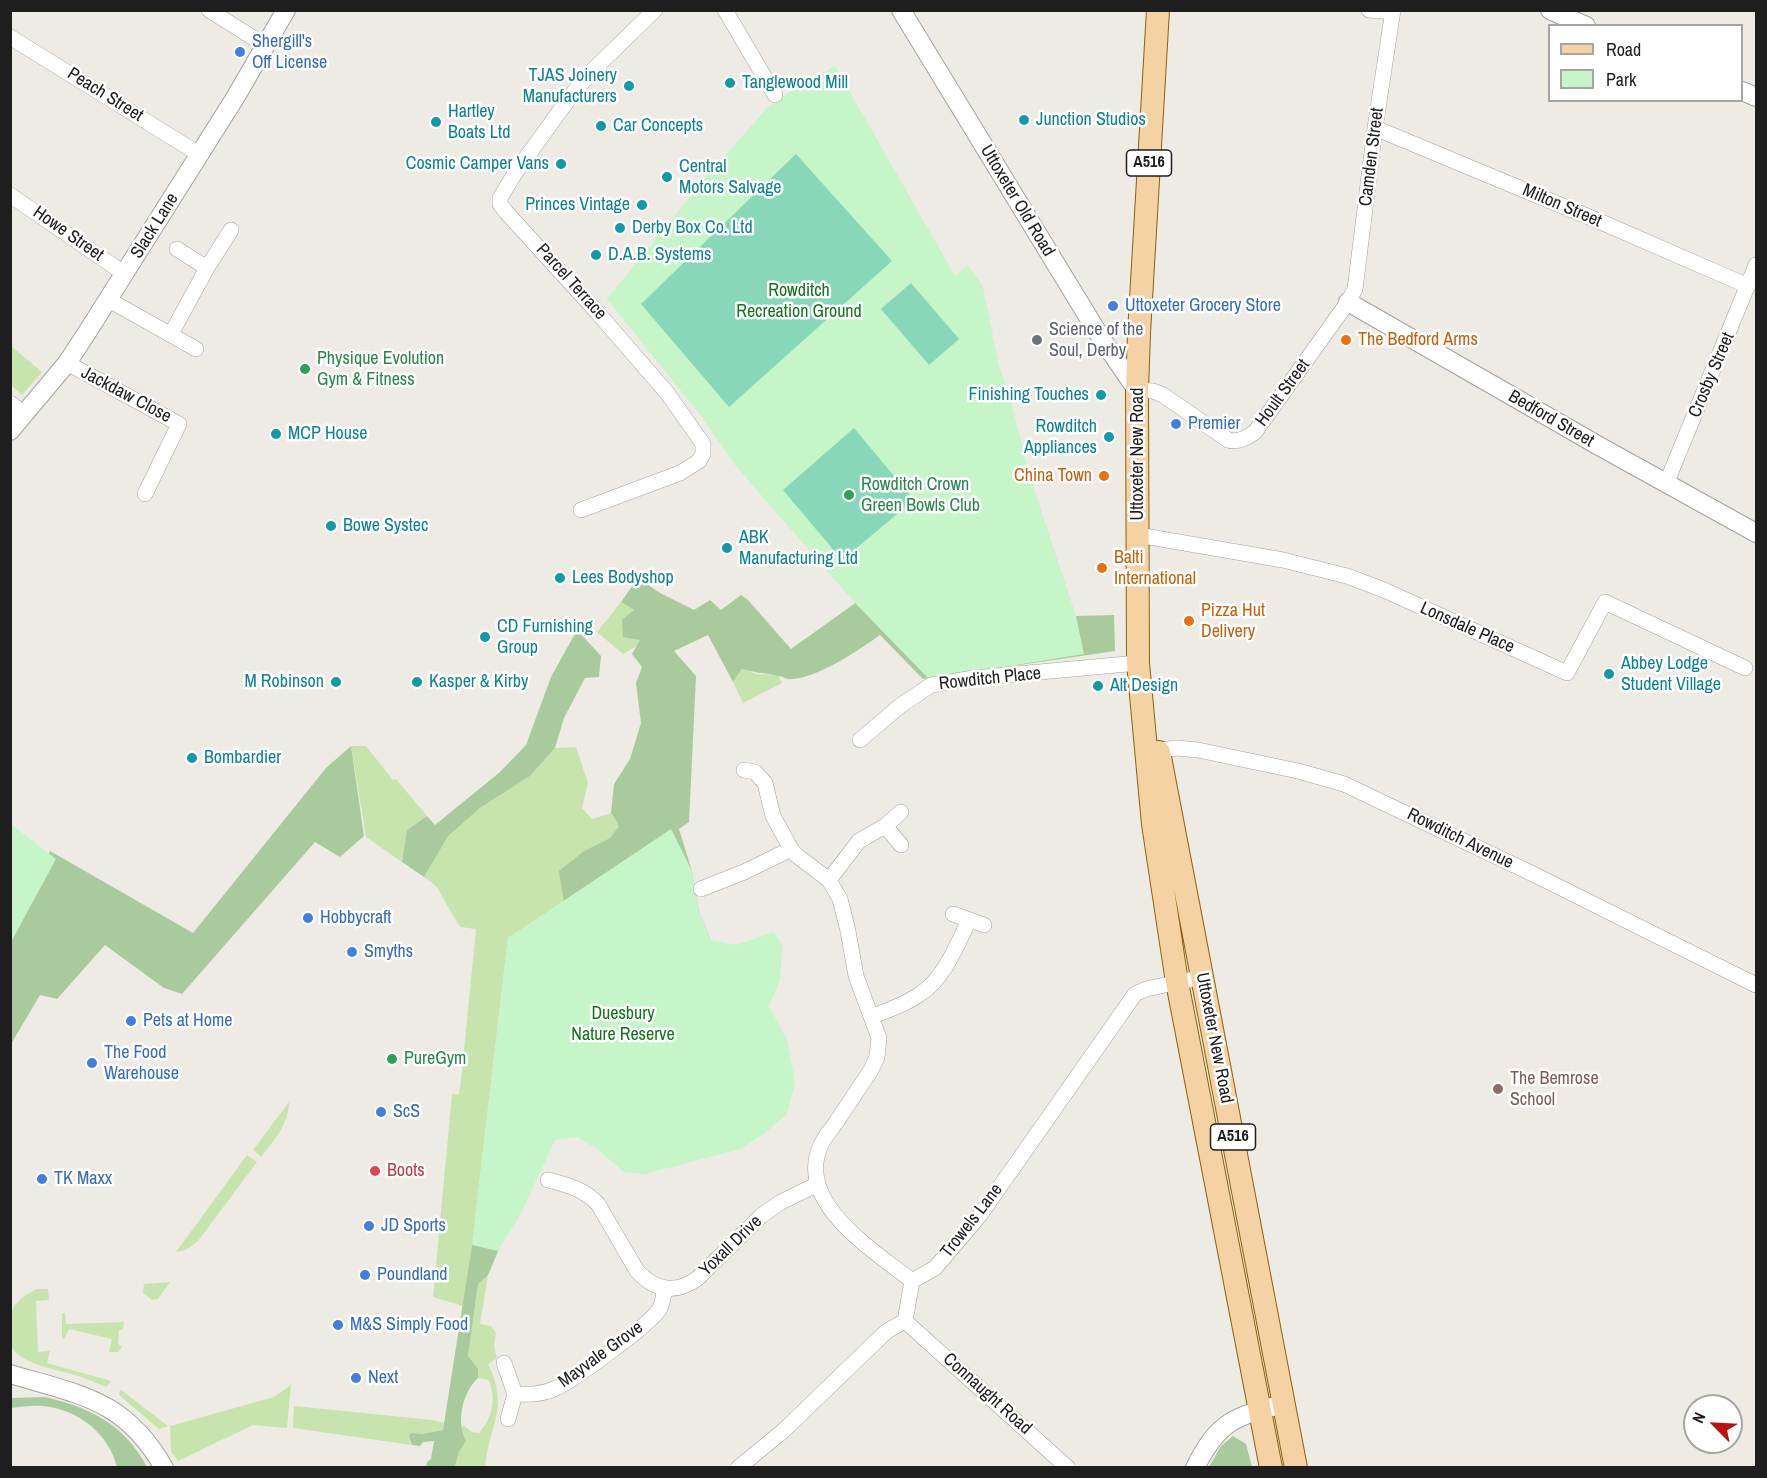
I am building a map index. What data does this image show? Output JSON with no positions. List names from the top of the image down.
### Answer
{
  "streets": {
    "main road": ["A516", "Uttoxeter New Road"],
    "street": [
      "Peach Street",
      "Camden Street",
      "Uttoxeter Old Road",
      "Milton Street",
      "Slack Lane",
      "Howe Street",
      "Parcel Terrace",
      "Crosby Street",
      "Hoult Street",
      "Jackdaw Close",
      "Bedford Street",
      "Lonsdale Place",
      "Rowditch Place",
      "Rowditch Avenue",
      "Trowels Lane",
      "Yoxall Drive",
      "Mayvale Grove",
      "Connaught Road"
    ]
  },
  "crossings": [
    ["Peach Street", "Slack Lane"],
    ["Camden Street", "Milton Street"],
    ["Camden Street", "Hoult Street"],
    ["Camden Street", "Bedford Street"],
    ["Uttoxeter Old Road", "Hoult Street"],
    ["Uttoxeter Old Road", "Uttoxeter New Road"],
    ["Milton Street", "Crosby Street"],
    ["Slack Lane", "Howe Street"],
    ["Slack Lane", "Jackdaw Close"],
    ["Crosby Street", "Bedford Street"],
    ["Hoult Street", "Bedford Street"],
    ["Hoult Street", "Uttoxeter New Road"],
    ["Uttoxeter New Road", "Lonsdale Place"],
    ["Uttoxeter New Road", "Rowditch Place"],
    ["Uttoxeter New Road", "Rowditch Avenue"],
    ["Uttoxeter New Road", "Trowels Lane"],
    ["Yoxall Drive", "Mayvale Grove"]
  ],
  "parks": ["Rowditch Recreation Ground", "Duesbury Nature Reserve"],
  "places": [
    "Shergill's Off License",
    "Tanglewood Mill",
    "TJAS Joinery Manufacturers",
    "Junction Studios",
    "Hartley Boats Ltd",
    "Car Concepts",
    "Cosmic Camper Vans",
    "Central Motors Salvage",
    "Princes Vintage",
    "Derby Box Co. Ltd",
    "D.A.B. Systems",
    "Uttoxeter Grocery Store",
    "Science of the Soul, Derby",
    "The Bedford Arms",
    "Physique Evolution Gym & Fitness",
    "Finishing Touches",
    "Premier",
    "MCP House",
    "Rowditch Appliances",
    "China Town",
    "Rowditch Crown Green Bowls Club",
    "Bowe Systec",
    "ABK Manufacturing Ltd",
    "Balti International",
    "Lees Bodyshop",
    "Pizza Hut Delivery",
    "CD Furnishing Group",
    "Abbey Lodge Student Village",
    "M Robinson",
    "Kasper & Kirby",
    "Alt Design",
    "Bombardier",
    "Hobbycraft",
    "Smyths",
    "Pets at Home",
    "PureGym",
    "The Food Warehouse",
    "The Bemrose School",
    "ScS",
    "Boots",
    "TK Maxx",
    "JD Sports",
    "Poundland",
    "M&S Simply Food",
    "Next"
  ],
  "legend": ["Road", "Park"],
  "north": "top left"
}
